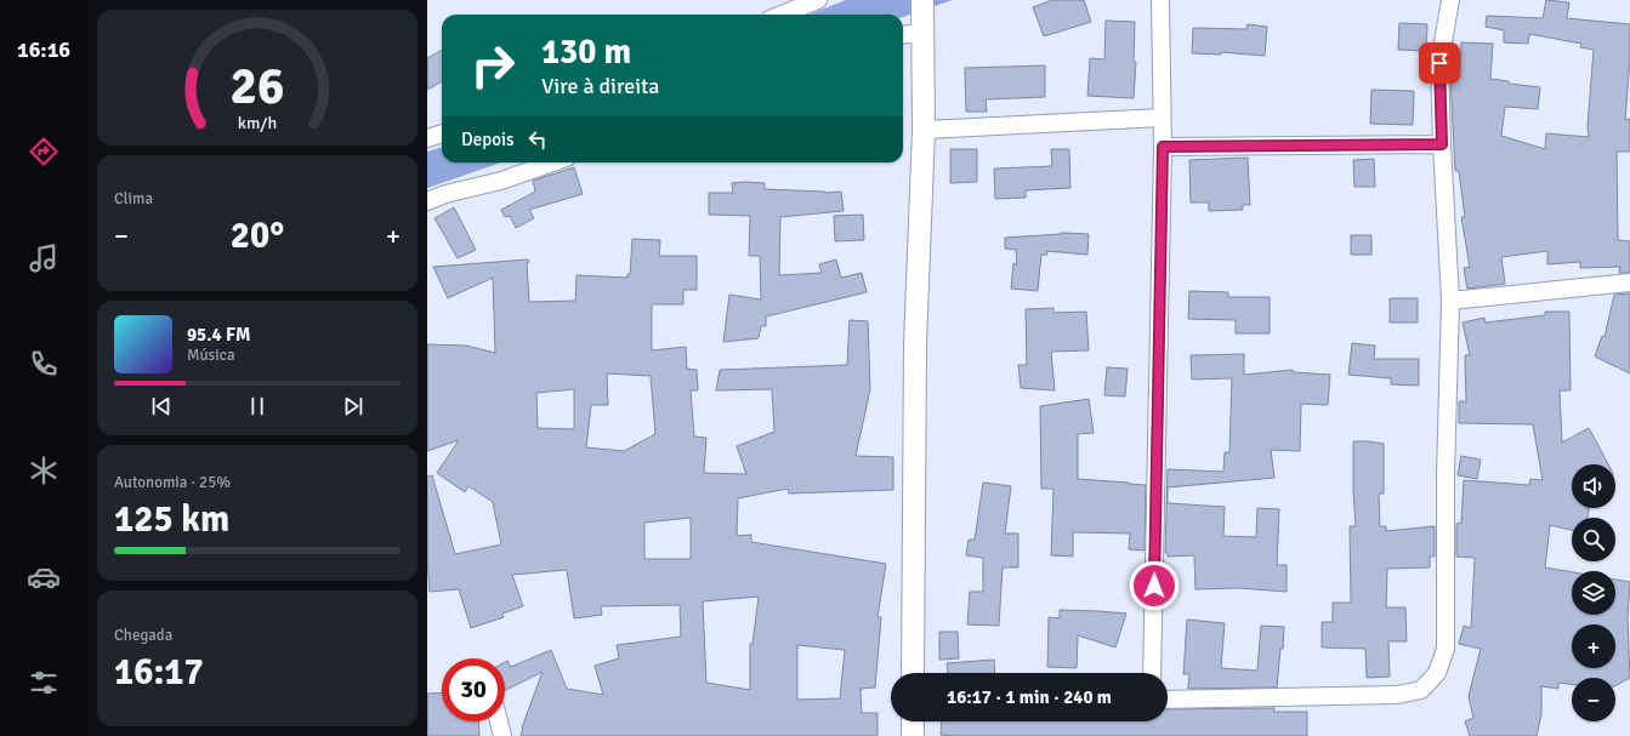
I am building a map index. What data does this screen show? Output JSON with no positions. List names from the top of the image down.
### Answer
{
  "page": {
    "tabs": "16:16",
    "turn": ["130 m", "Vire à direita"],
    "then": "Depois",
    "tile": [
      "Clima",
      ["Autonomia · 25%", "125 km"],
      ["Chegada", "16:17"]
    ],
    "heat": ["−", "20°", "+"],
    "song": ["95.4 FM", "Música"],
    "map_buttons": ["+", "−"],
    "limit": "30",
    "trip": "16:17 · 1 min · 240 m",
    "gauge": ["26", "km/h"]
  }
}
